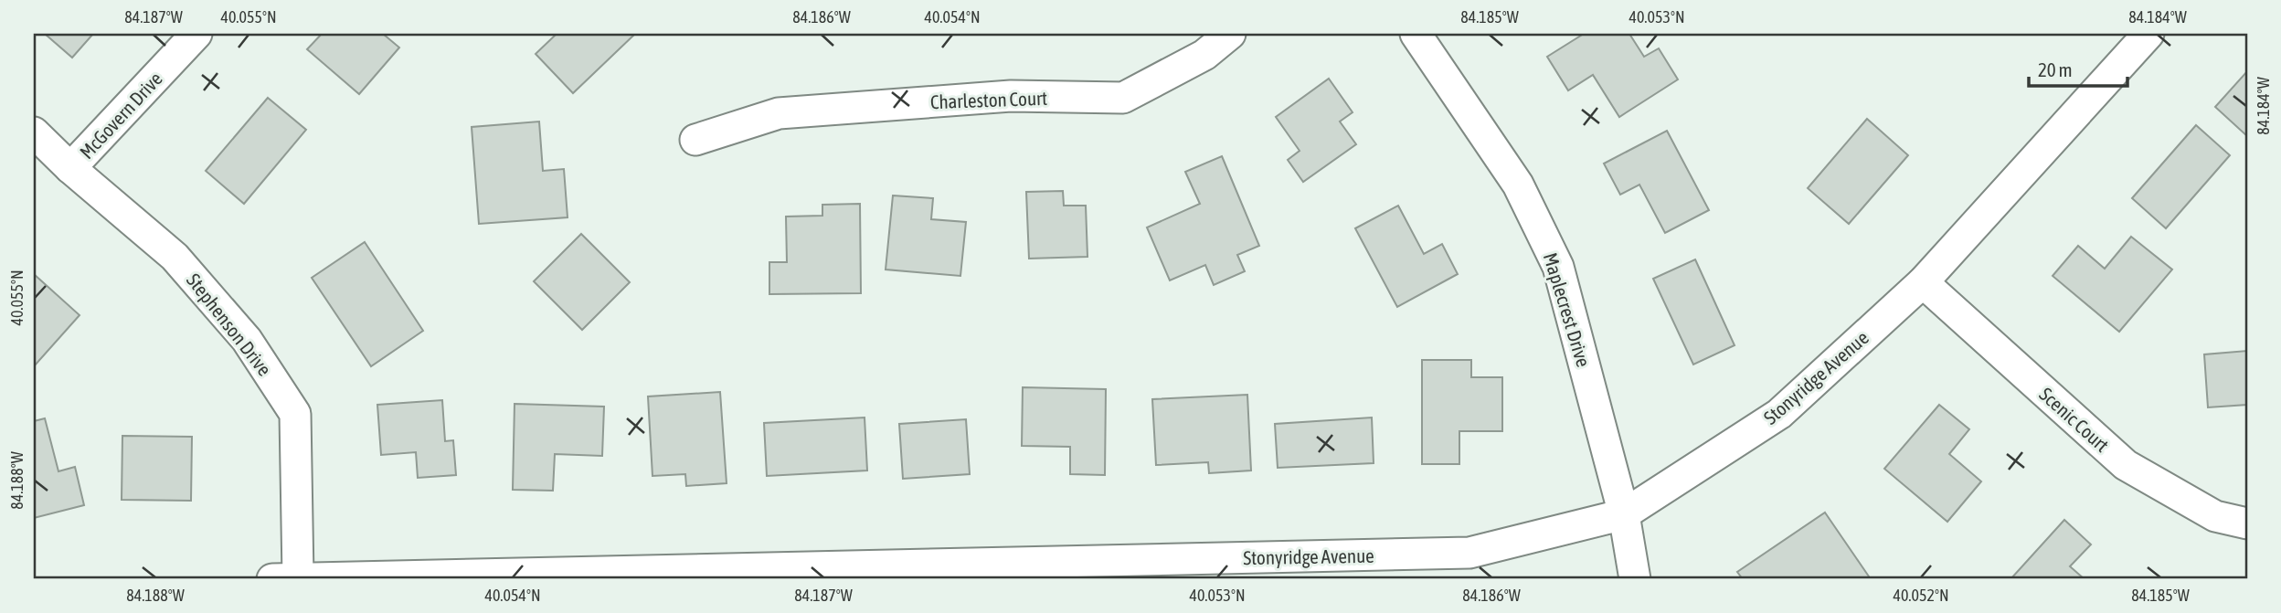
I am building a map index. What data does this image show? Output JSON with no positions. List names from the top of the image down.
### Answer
{
  "streets": {
    "street": [
      "Charleston Court",
      "McGovern Drive",
      "Maplecrest Drive",
      "Stephenson Drive",
      "Stonyridge Avenue",
      "Scenic Court"
    ]
  },
  "crossings": [
    ["McGovern Drive", "Stephenson Drive"],
    ["Maplecrest Drive", "Stonyridge Avenue"],
    ["Stephenson Drive", "Stonyridge Avenue"],
    ["Stonyridge Avenue", "Scenic Court"]
  ],
  "scale_bar": "20 m",
  "coordinates": [
    "84.187°W",
    "40.055°N",
    "84.186°W",
    "40.054°N",
    "84.185°W",
    "40.053°N",
    "84.184°W",
    "84.188°W",
    "40.052°N"
  ]
}
